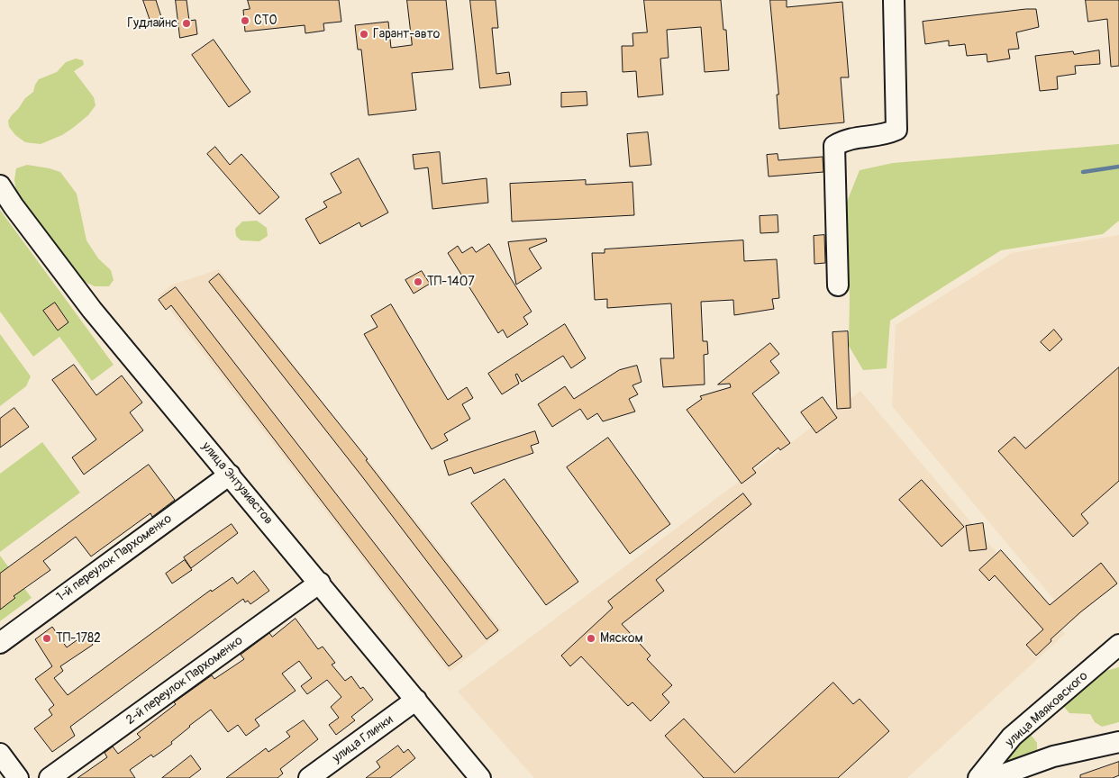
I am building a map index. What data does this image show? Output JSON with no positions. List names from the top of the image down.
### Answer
{
  "streets": {
    "street": [
      "улица Энтузиастов",
      "1-й переулок Пархоменко",
      "2-й переулок Пархоменко",
      "улица Маяковского",
      "улица Глинки"
    ]
  },
  "crossings": [
    ["улица Энтузиастов", "1-й переулок Пархоменко"],
    ["улица Энтузиастов", "2-й переулок Пархоменко"],
    ["улица Энтузиастов", "улица Глинки"]
  ],
  "places": [
    "СТО",
    "Гудлайнс",
    "Гарант-авто",
    "ТП-1407",
    "ТП-1782",
    "Мяском"
  ]
}
